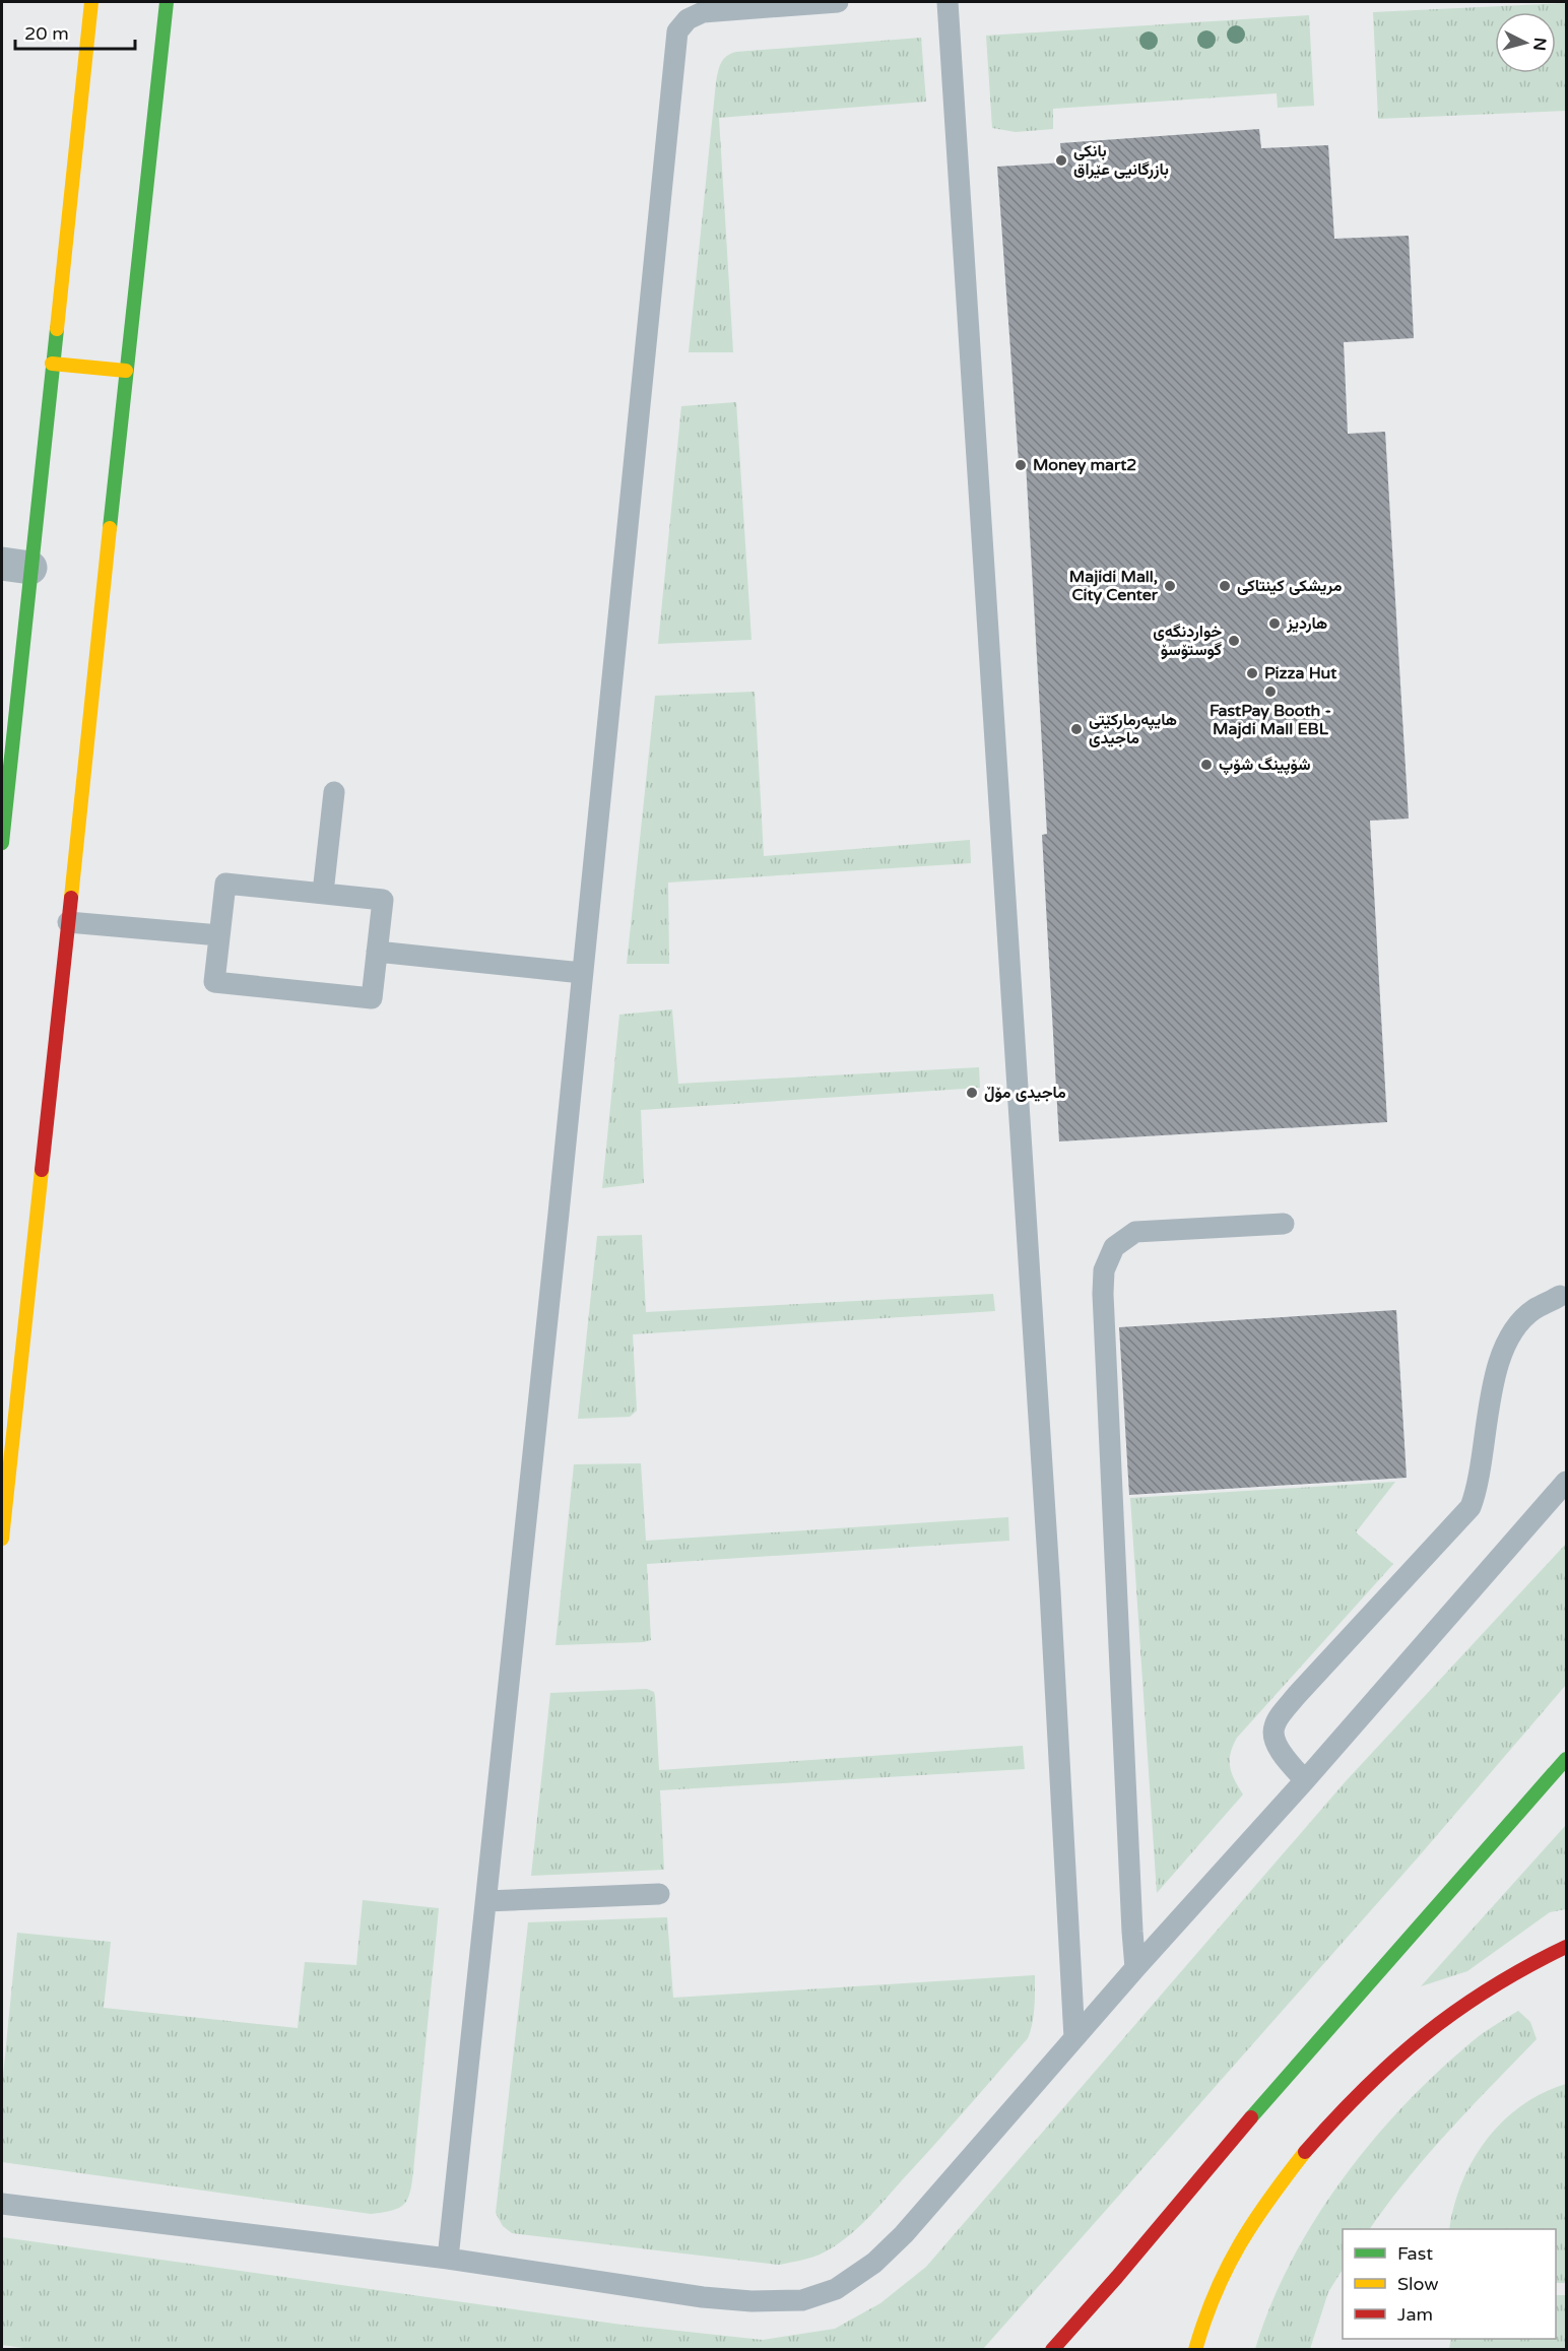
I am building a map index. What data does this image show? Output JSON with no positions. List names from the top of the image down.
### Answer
{
  "places": [
    "بانکی بازرگانیی عێراق",
    "Money mart2",
    "Majidi Mall, City Center",
    "مریشکی کینتاکی",
    "هاردیز",
    "خواردنگەی گوستۆسۆ",
    "Pizza Hut",
    "FastPay Booth - Majdi Mall EBL",
    "هایپەرمارکێتی ماجیدی",
    "شۆپینگ شۆپ",
    "ماجیدی مۆڵ"
  ],
  "legend": ["Fast", "Slow", "Jam"],
  "scale_bar": "20 m",
  "north": "right"
}
